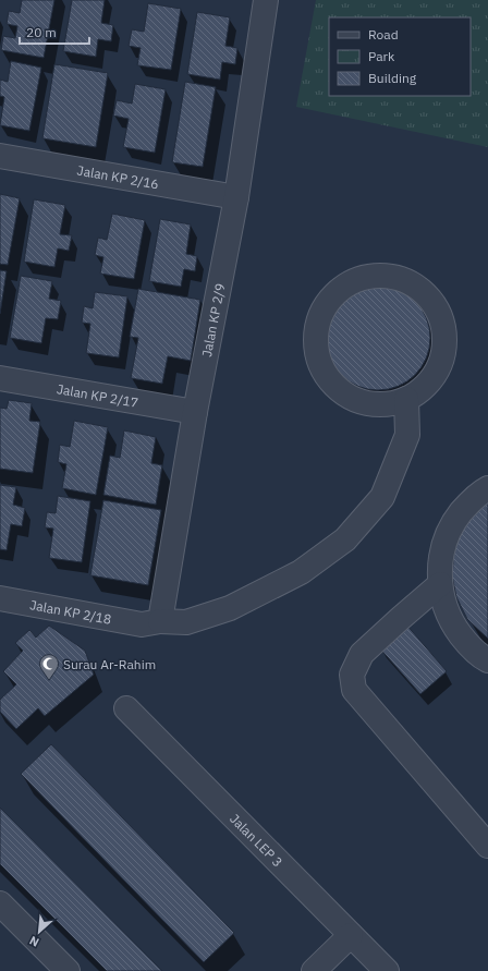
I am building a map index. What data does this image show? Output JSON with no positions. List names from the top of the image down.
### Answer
{
  "streets": {
    "street": [
      "Jalan KP 2/16",
      "Jalan KP 2/9",
      "Jalan KP 2/17",
      "Jalan KP 2/18",
      "Jalan LEP 3"
    ]
  },
  "crossings": [
    ["Jalan KP 2/16", "Jalan KP 2/9"],
    ["Jalan KP 2/9", "Jalan KP 2/17"],
    ["Jalan KP 2/9", "Jalan KP 2/18"]
  ],
  "places": {
    "mosque": ["Surau Ar-Rahim"]
  },
  "legend": ["Road", "Park", "Building"],
  "scale_bar": "20 m",
  "north": "bottom left"
}
